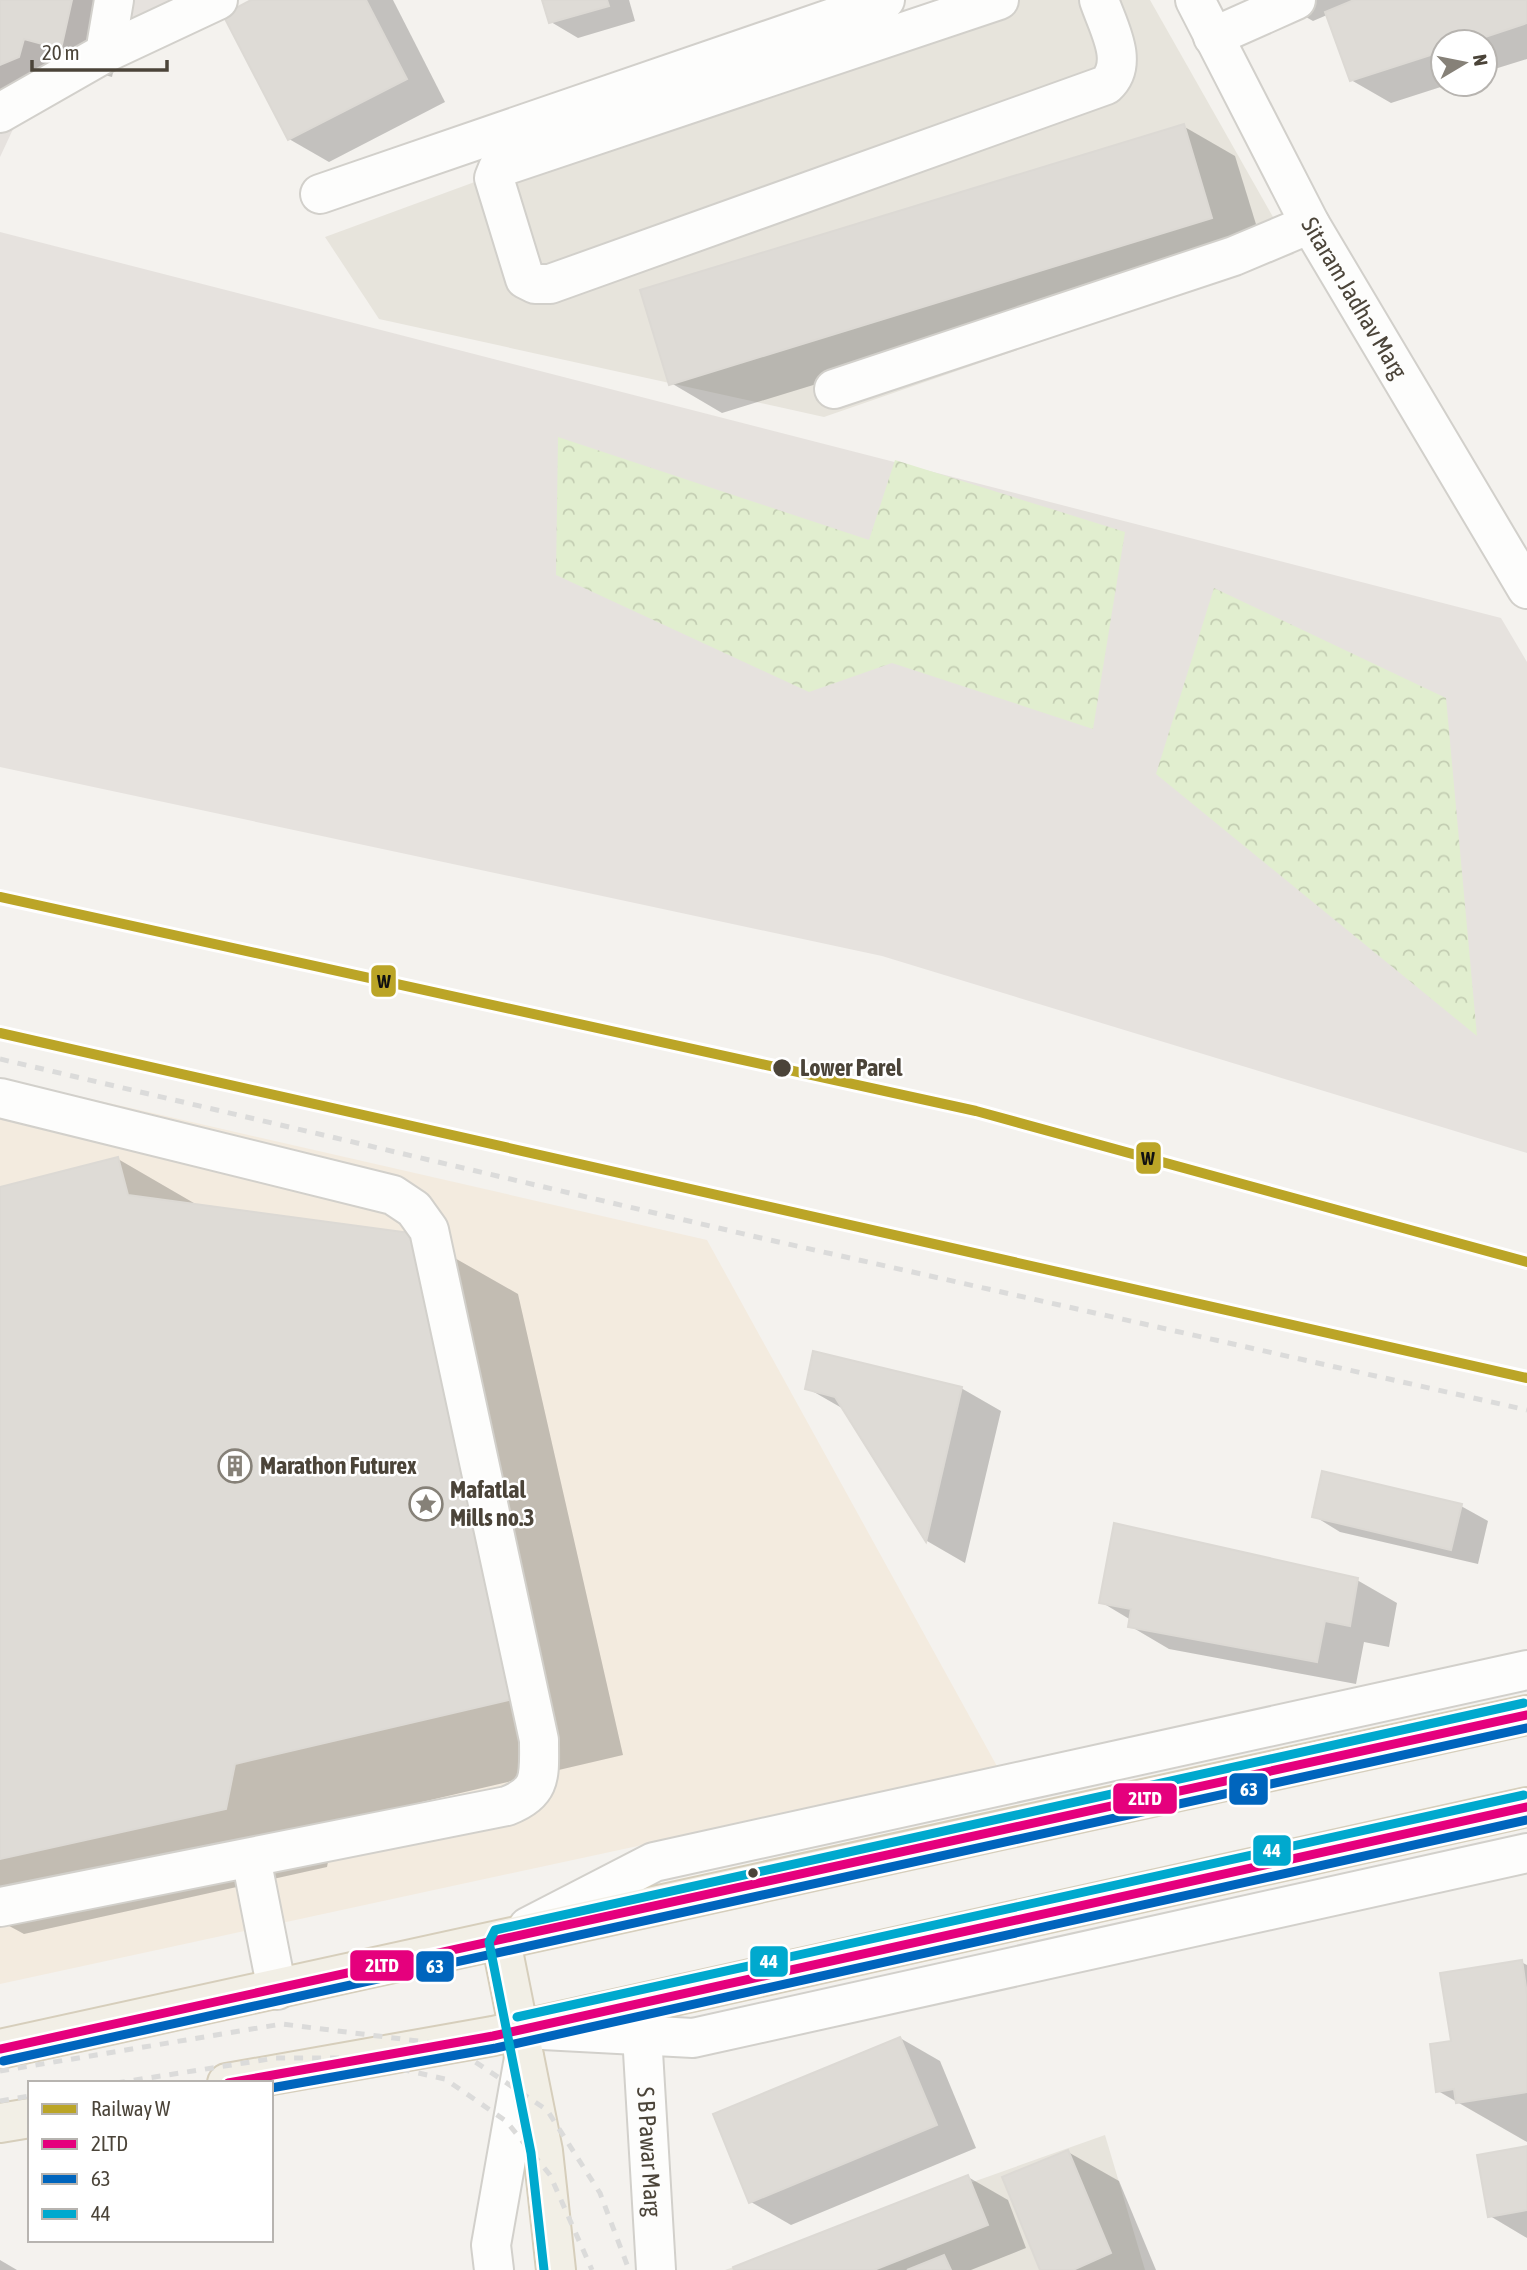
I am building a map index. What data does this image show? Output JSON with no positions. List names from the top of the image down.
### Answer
{
  "streets": {
    "street": ["Sitaram Jadhav Marg", "S B Pawar Marg"]
  },
  "places": {
    "other": ["Lower Parel"],
    "building": ["Marathon Futurex"],
    "place": ["Mafatlal Mills no.3"]
  },
  "lines": [
    "rail line W",
    "transit line 44",
    "transit line 2LTD",
    "transit line 63"
  ],
  "legend": [
    "Railway W",
    "2LTD",
    "63",
    "44"
  ],
  "scale_bar": "20 m",
  "north": "right"
}
